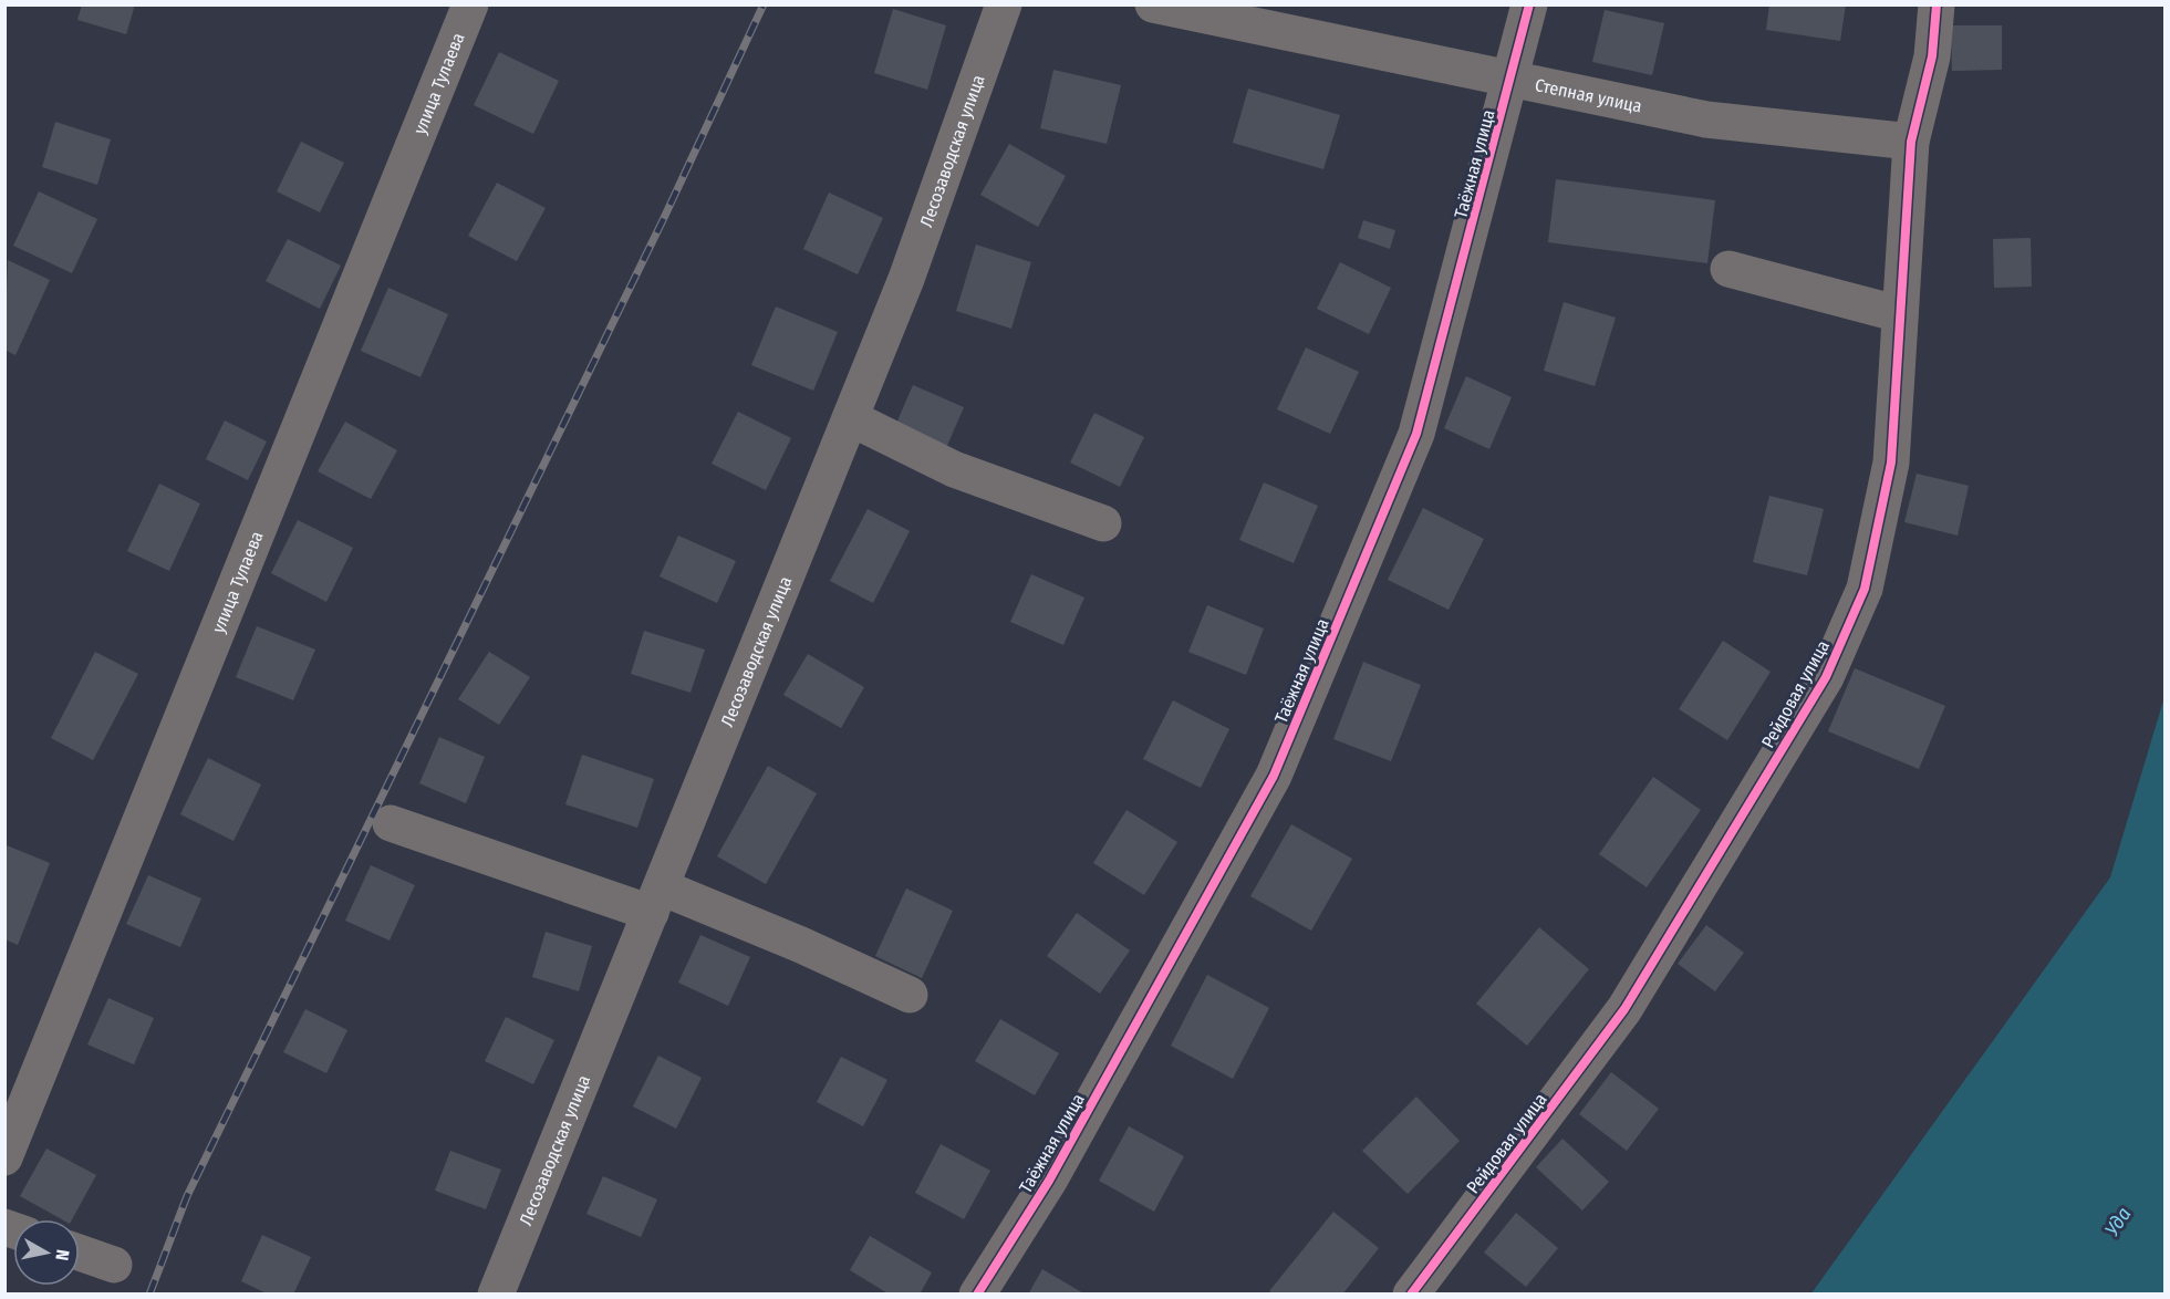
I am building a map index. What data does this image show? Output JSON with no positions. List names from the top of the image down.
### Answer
{
  "streets": {
    "street": [
      "улица Тулаева",
      "Степная улица",
      "Лесозаводская улица",
      "Таёжная улица",
      "Рейдовая улица"
    ]
  },
  "crossings": [
    ["Степная улица", "Таёжная улица"],
    ["Степная улица", "Рейдовая улица"]
  ],
  "water": ["Уда"],
  "north": "right"
}
